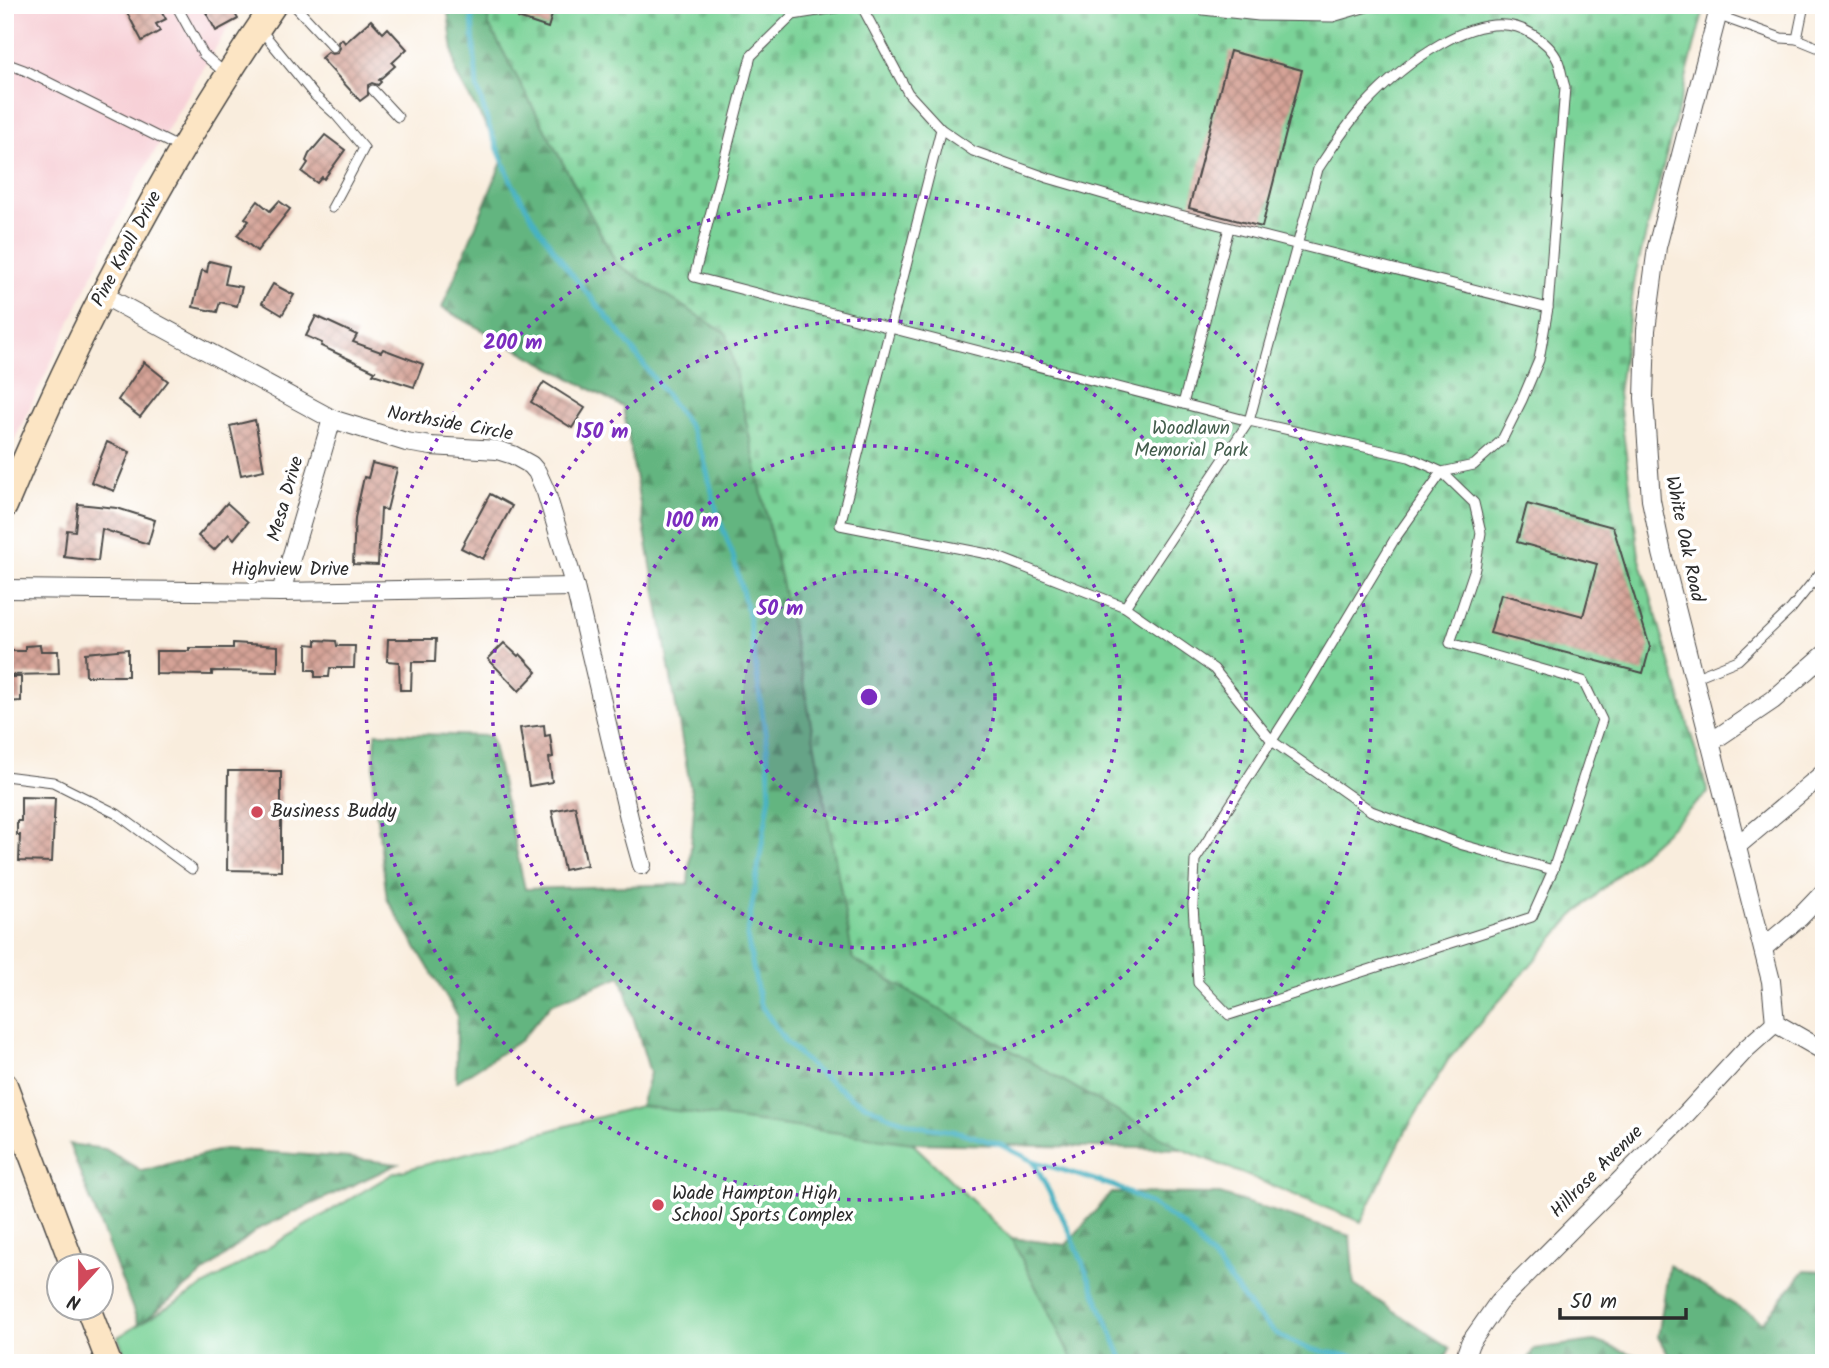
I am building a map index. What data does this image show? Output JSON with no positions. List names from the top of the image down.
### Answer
{
  "streets": {
    "street": [
      "Pine Knoll Drive",
      "Northside Circle",
      "Mesa Drive",
      "White Oak Road",
      "Highview Drive",
      "Hillrose Avenue"
    ]
  },
  "crossings": [
    ["Pine Knoll Drive", "Northside Circle"],
    ["Northside Circle", "Mesa Drive"],
    ["Northside Circle", "Highview Drive"],
    ["Mesa Drive", "Highview Drive"],
    ["White Oak Road", "Hillrose Avenue"]
  ],
  "parks": ["Woodlawn Memorial Park"],
  "places": ["Business Buddy", "Wade Hampton High School Sports Complex"],
  "scale_bar": "50 m",
  "north": "bottom",
  "rings": [
    "200 m",
    "150 m",
    "100 m",
    "50 m"
  ]
}
